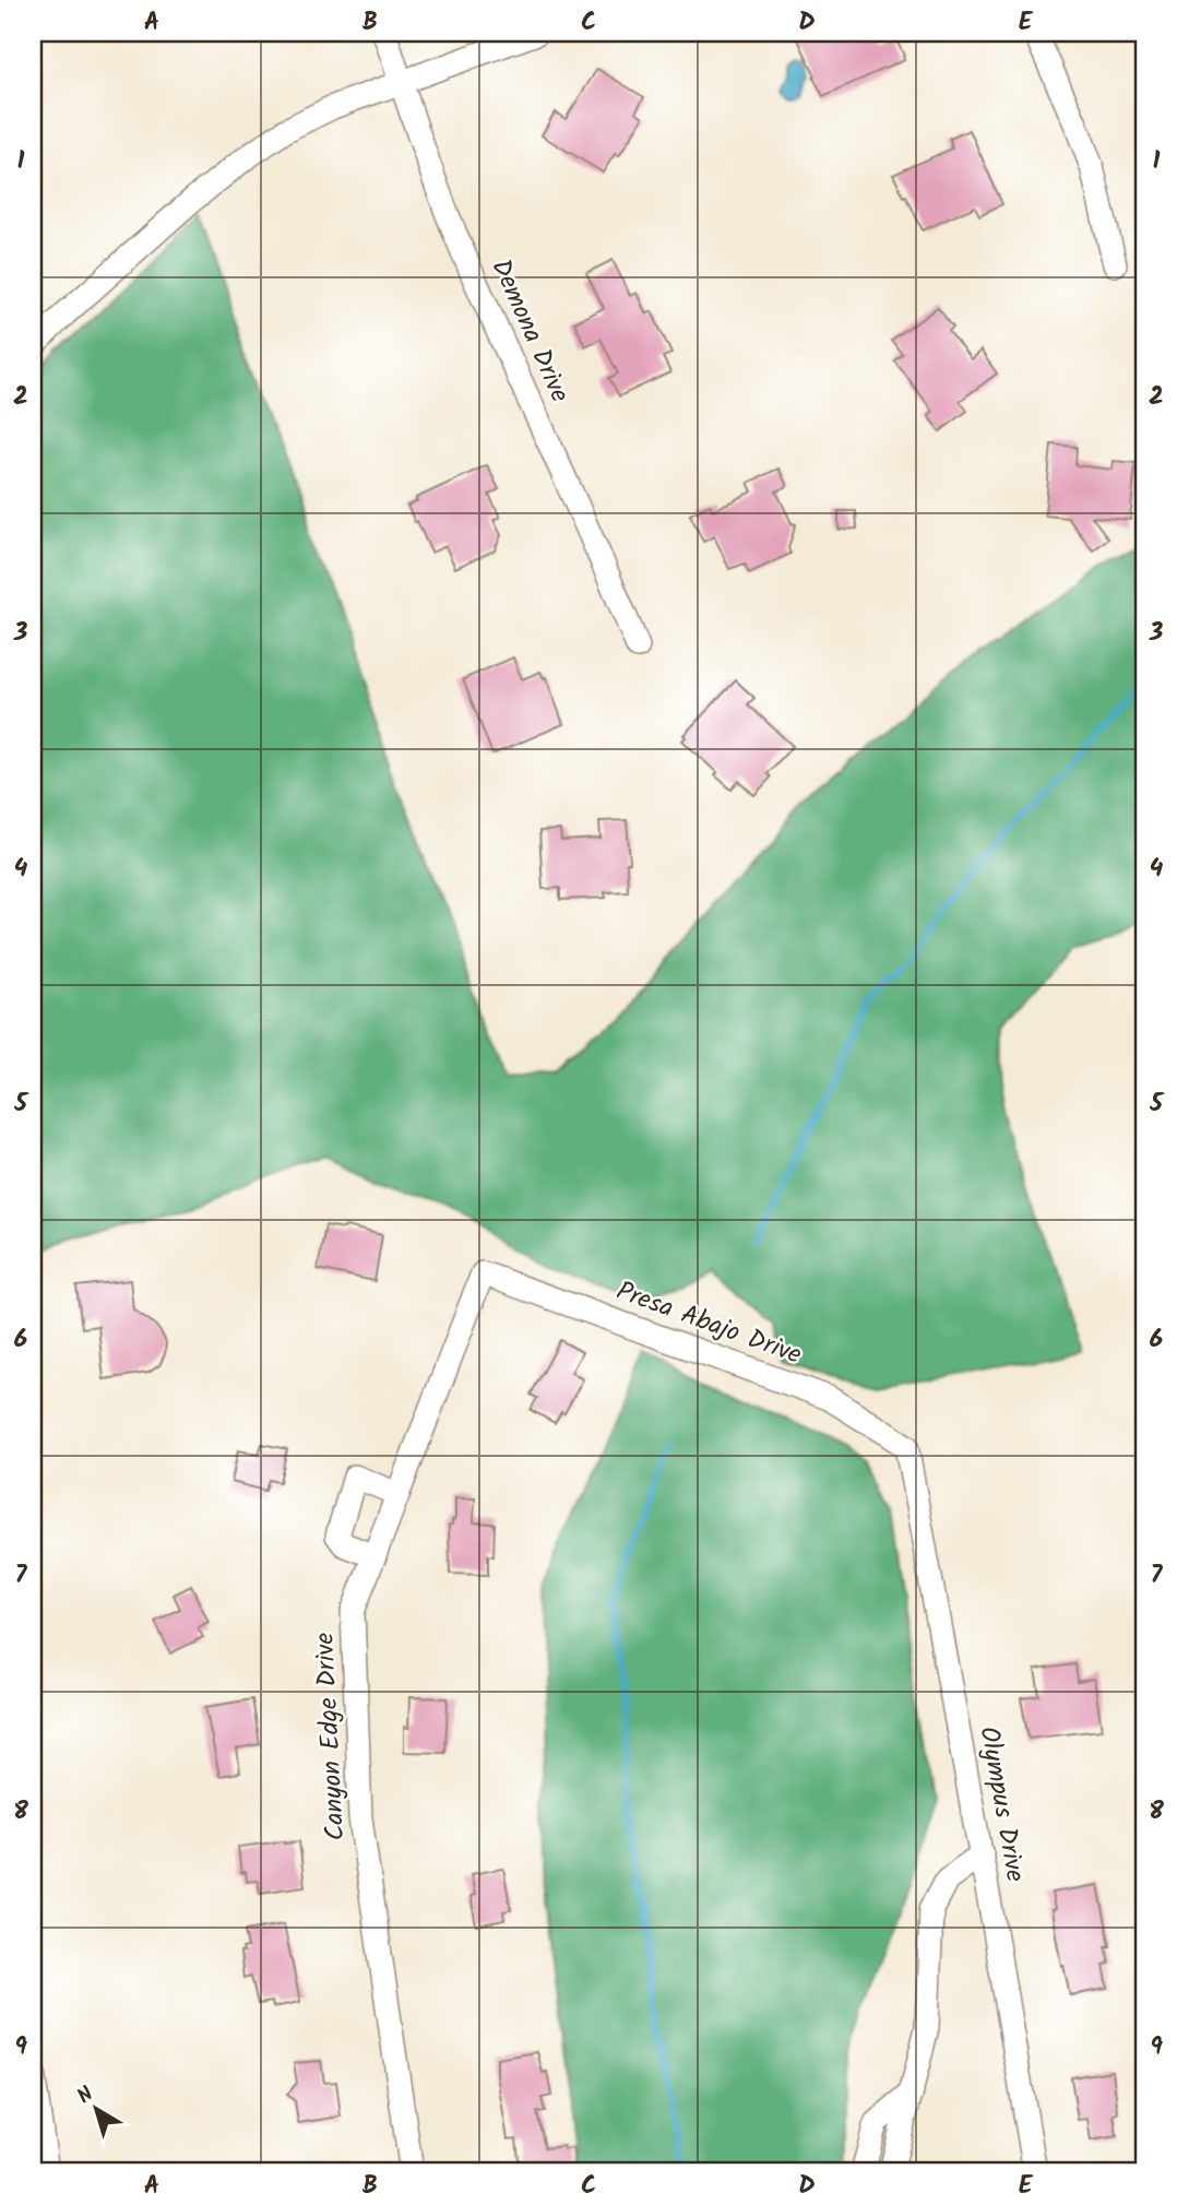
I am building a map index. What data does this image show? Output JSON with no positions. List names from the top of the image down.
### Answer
{
  "streets": {
    "street": [
      "Demona Drive",
      "Presa Abajo Drive",
      "Canyon Edge Drive",
      "Olympus Drive"
    ]
  },
  "crossings": [
    ["Presa Abajo Drive", "Canyon Edge Drive"],
    ["Presa Abajo Drive", "Olympus Drive"]
  ],
  "north": "top left",
  "grid": {
    "columns": [
      "A",
      "B",
      "C",
      "D",
      "E"
    ],
    "rows": [
      "1",
      "2",
      "3",
      "4",
      "5",
      "6",
      "7",
      "8",
      "9"
    ]
  }
}
